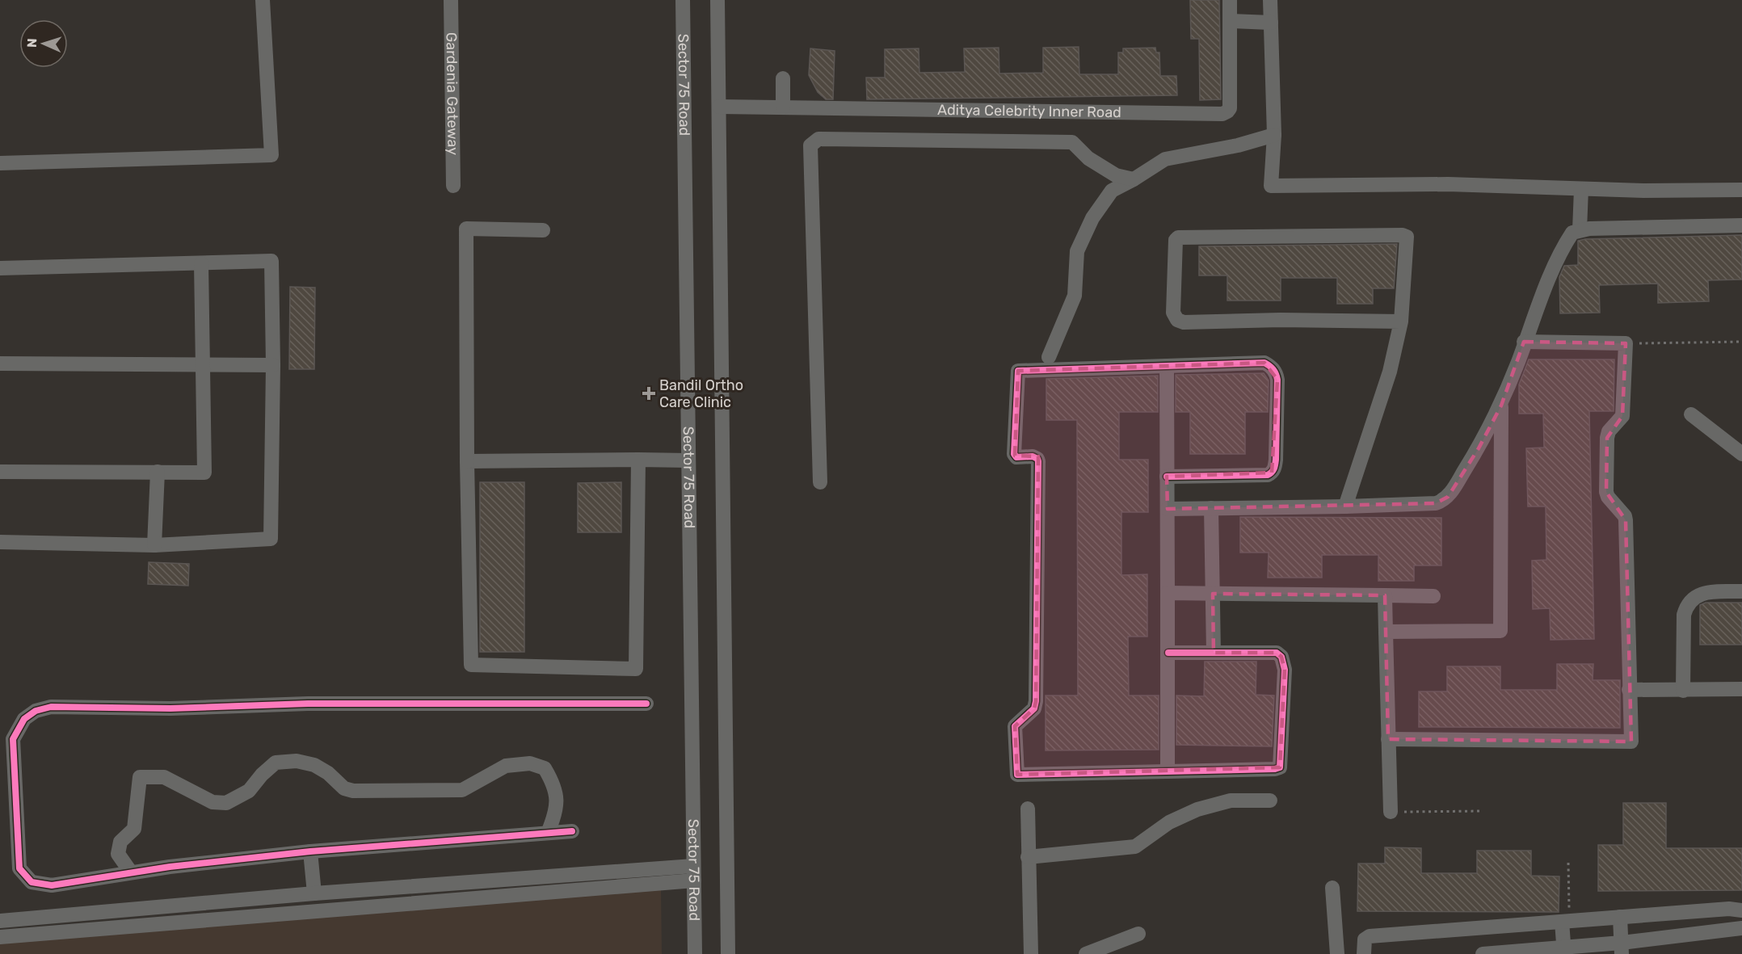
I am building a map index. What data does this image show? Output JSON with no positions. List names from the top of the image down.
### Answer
{
  "streets": {
    "street": ["Sector 75 Road", "Gardenia Gateway", "Aditya Celebrity Inner Road"]
  },
  "places": {
    "health": ["Bandil Ortho Care Clinic"]
  },
  "north": "left"
}
